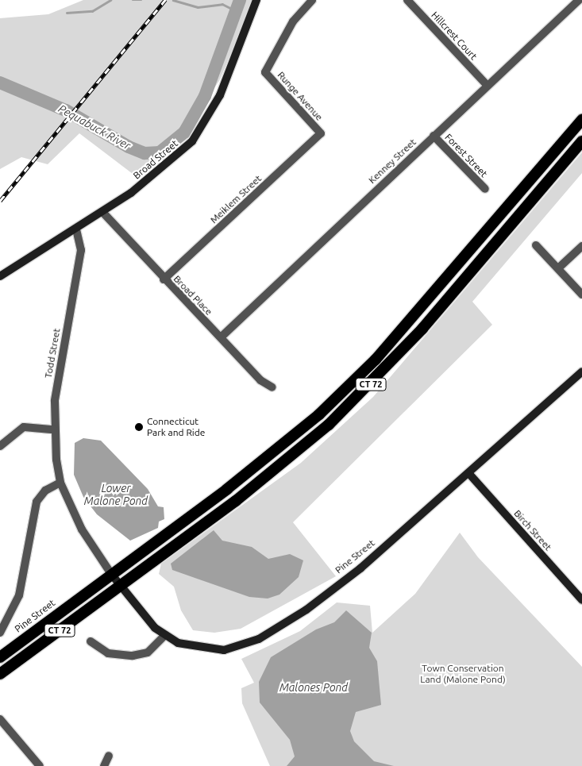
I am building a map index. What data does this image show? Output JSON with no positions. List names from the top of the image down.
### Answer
{
  "streets": {
    "highway": ["CT 72", "Pine Street"],
    "main road": ["Broad Street", "Birch Street"],
    "street": [
      "Hillcrest Court",
      "Runge Avenue",
      "Forest Street",
      "Kenney Street",
      "Meiklem Street",
      "Broad Place",
      "Todd Street"
    ]
  },
  "crossings": [
    ["Hillcrest Court", "Kenney Street"],
    ["Runge Avenue", "Meiklem Street"],
    ["Forest Street", "Kenney Street"],
    ["Broad Street", "Broad Place"],
    ["Broad Street", "Todd Street"],
    ["Kenney Street", "Broad Place"],
    ["Meiklem Street", "Broad Place"],
    ["Todd Street", "CT 72"],
    ["Todd Street", "Pine Street"],
    ["CT 72", "Pine Street"],
    ["Birch Street", "Pine Street"]
  ],
  "water": ["Pequabuck River", "Lower Malone Pond", "Malones Pond"],
  "parks": ["Town Conservation Land (Malone Pond)"],
  "places": ["Connecticut Park and Ride"]
}
